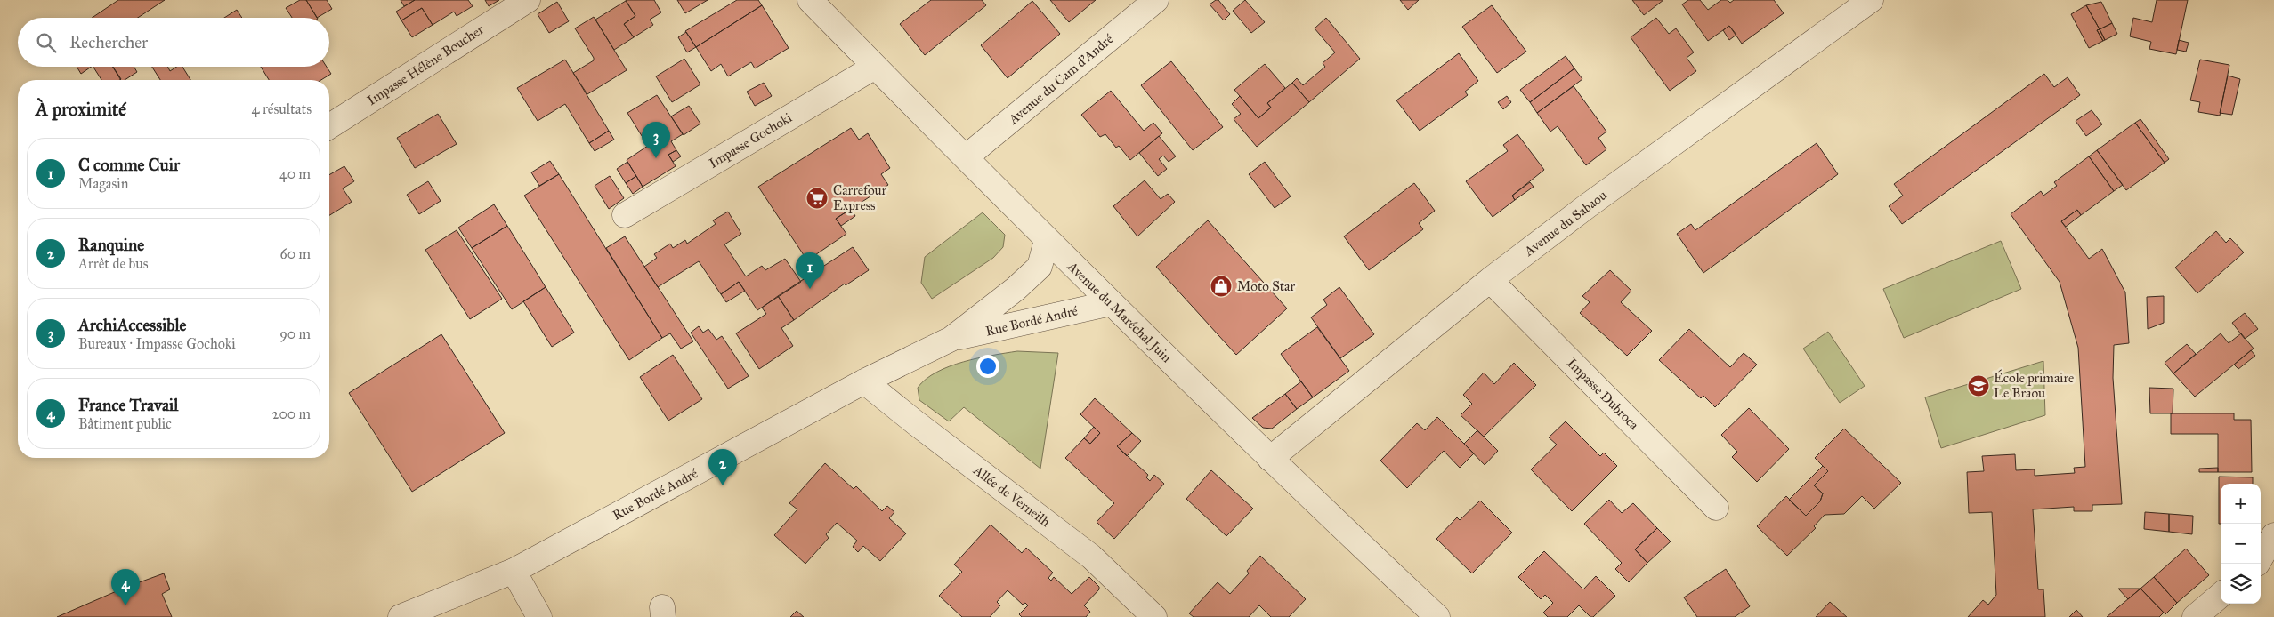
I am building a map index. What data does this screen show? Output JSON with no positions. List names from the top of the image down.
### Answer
{
  "streets": {
    "street": [
      "Impasse Hélène Boucher",
      "Avenue du Cam d'André",
      "Impasse Gochoki",
      "Avenue du Sabaou",
      "Avenue du Maréchal Juin",
      "Rue Bordé André",
      "Impasse Dubroca",
      "Allée de Verneilh"
    ]
  },
  "crossings": [
    ["Avenue du Cam d'André", "Avenue du Maréchal Juin"],
    ["Impasse Gochoki", "Avenue du Maréchal Juin"],
    ["Avenue du Sabaou", "Avenue du Maréchal Juin"],
    ["Avenue du Sabaou", "Impasse Dubroca"],
    ["Avenue du Maréchal Juin", "Rue Bordé André"],
    ["Rue Bordé André", "Allée de Verneilh"]
  ],
  "places": {
    "supermarket": ["Carrefour Express"],
    "shop": ["Moto Star"],
    "school or university": ["École primaire Le Braou"]
  },
  "page": {
    "search": "Rechercher",
    "heading": ["À proximité", "4 résultats"],
    "pins": [
      "3",
      "1",
      "2",
      "4"
    ],
    "list": [
      {
        "mark": "1",
        "name": "C comme Cuir",
        "note": "Magasin",
        "value": "40 m"
      },
      {
        "mark": "2",
        "name": "Ranquine",
        "note": "Arrêt de bus",
        "value": "60 m"
      },
      {
        "mark": "3",
        "name": "ArchiAccessible",
        "note": "Bureaux · Impasse Gochoki",
        "value": "90 m"
      },
      {
        "mark": "4",
        "name": "France Travail",
        "note": "Bâtiment public",
        "value": "200 m"
      }
    ],
    "map_buttons": ["+", "−"]
  }
}
